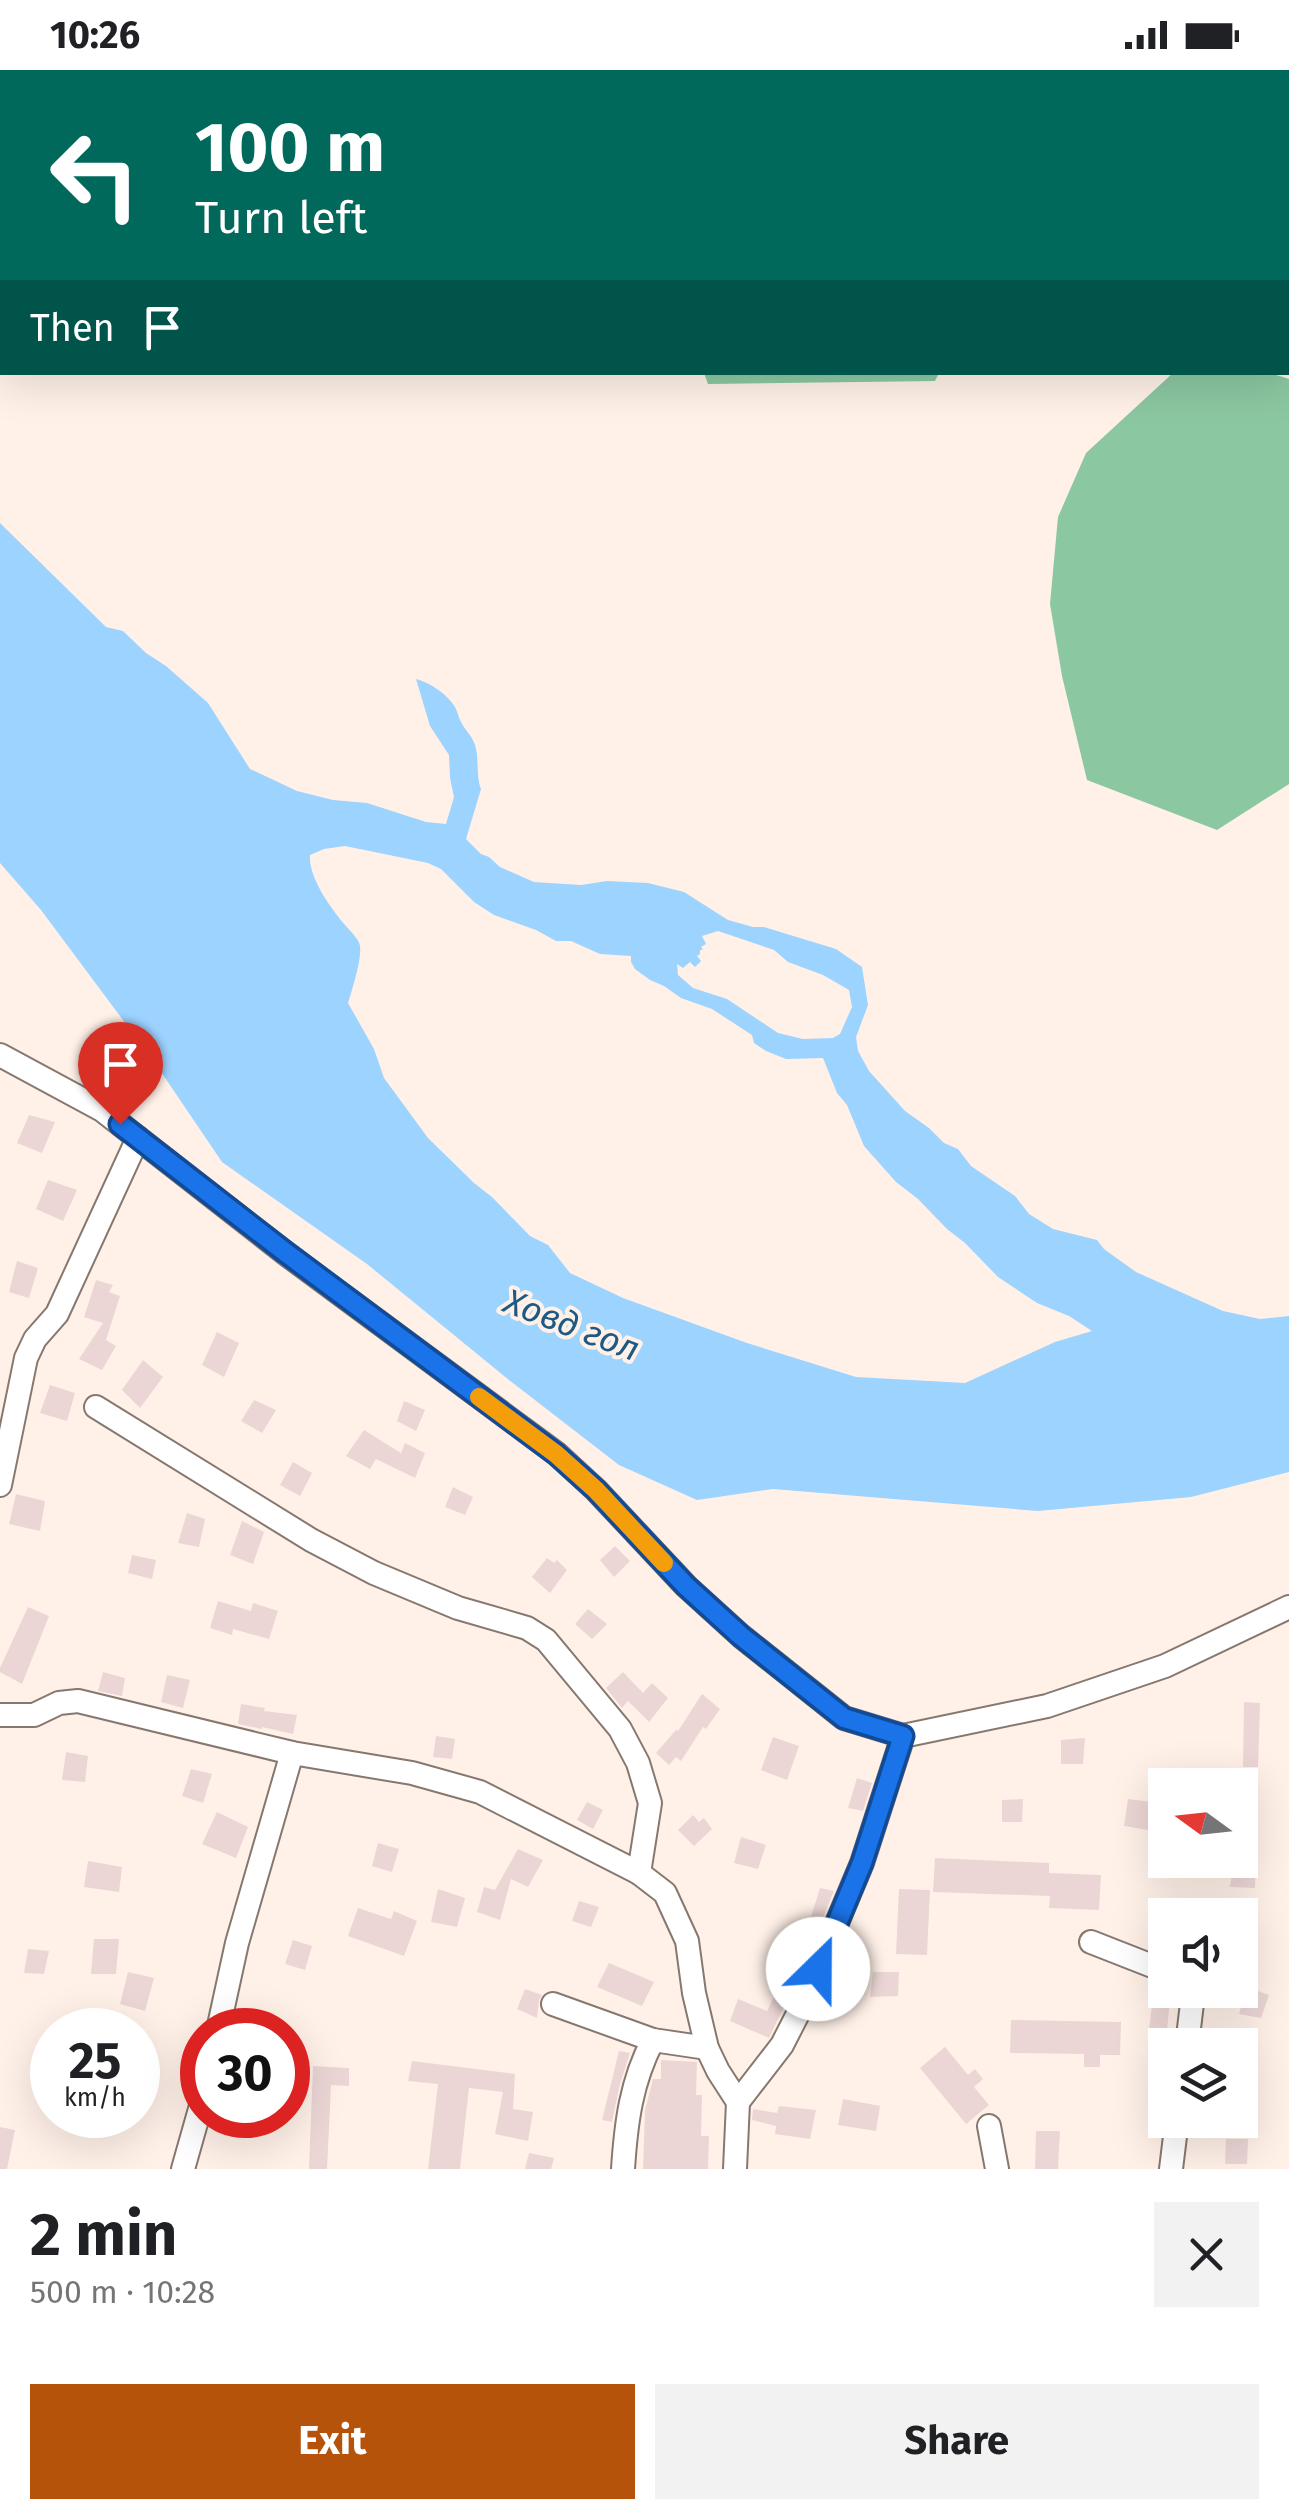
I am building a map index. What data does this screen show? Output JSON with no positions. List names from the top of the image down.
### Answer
{
  "water": ["Ховд гол"],
  "north": "left",
  "page": {
    "status": "10:26",
    "turn": ["100 m", "Turn left"],
    "then": "Then",
    "speed": "25 km/h",
    "limit": "30",
    "heading": ["2 min", "500 m · 10:28"],
    "buttons": ["Exit", "Share"]
  }
}
